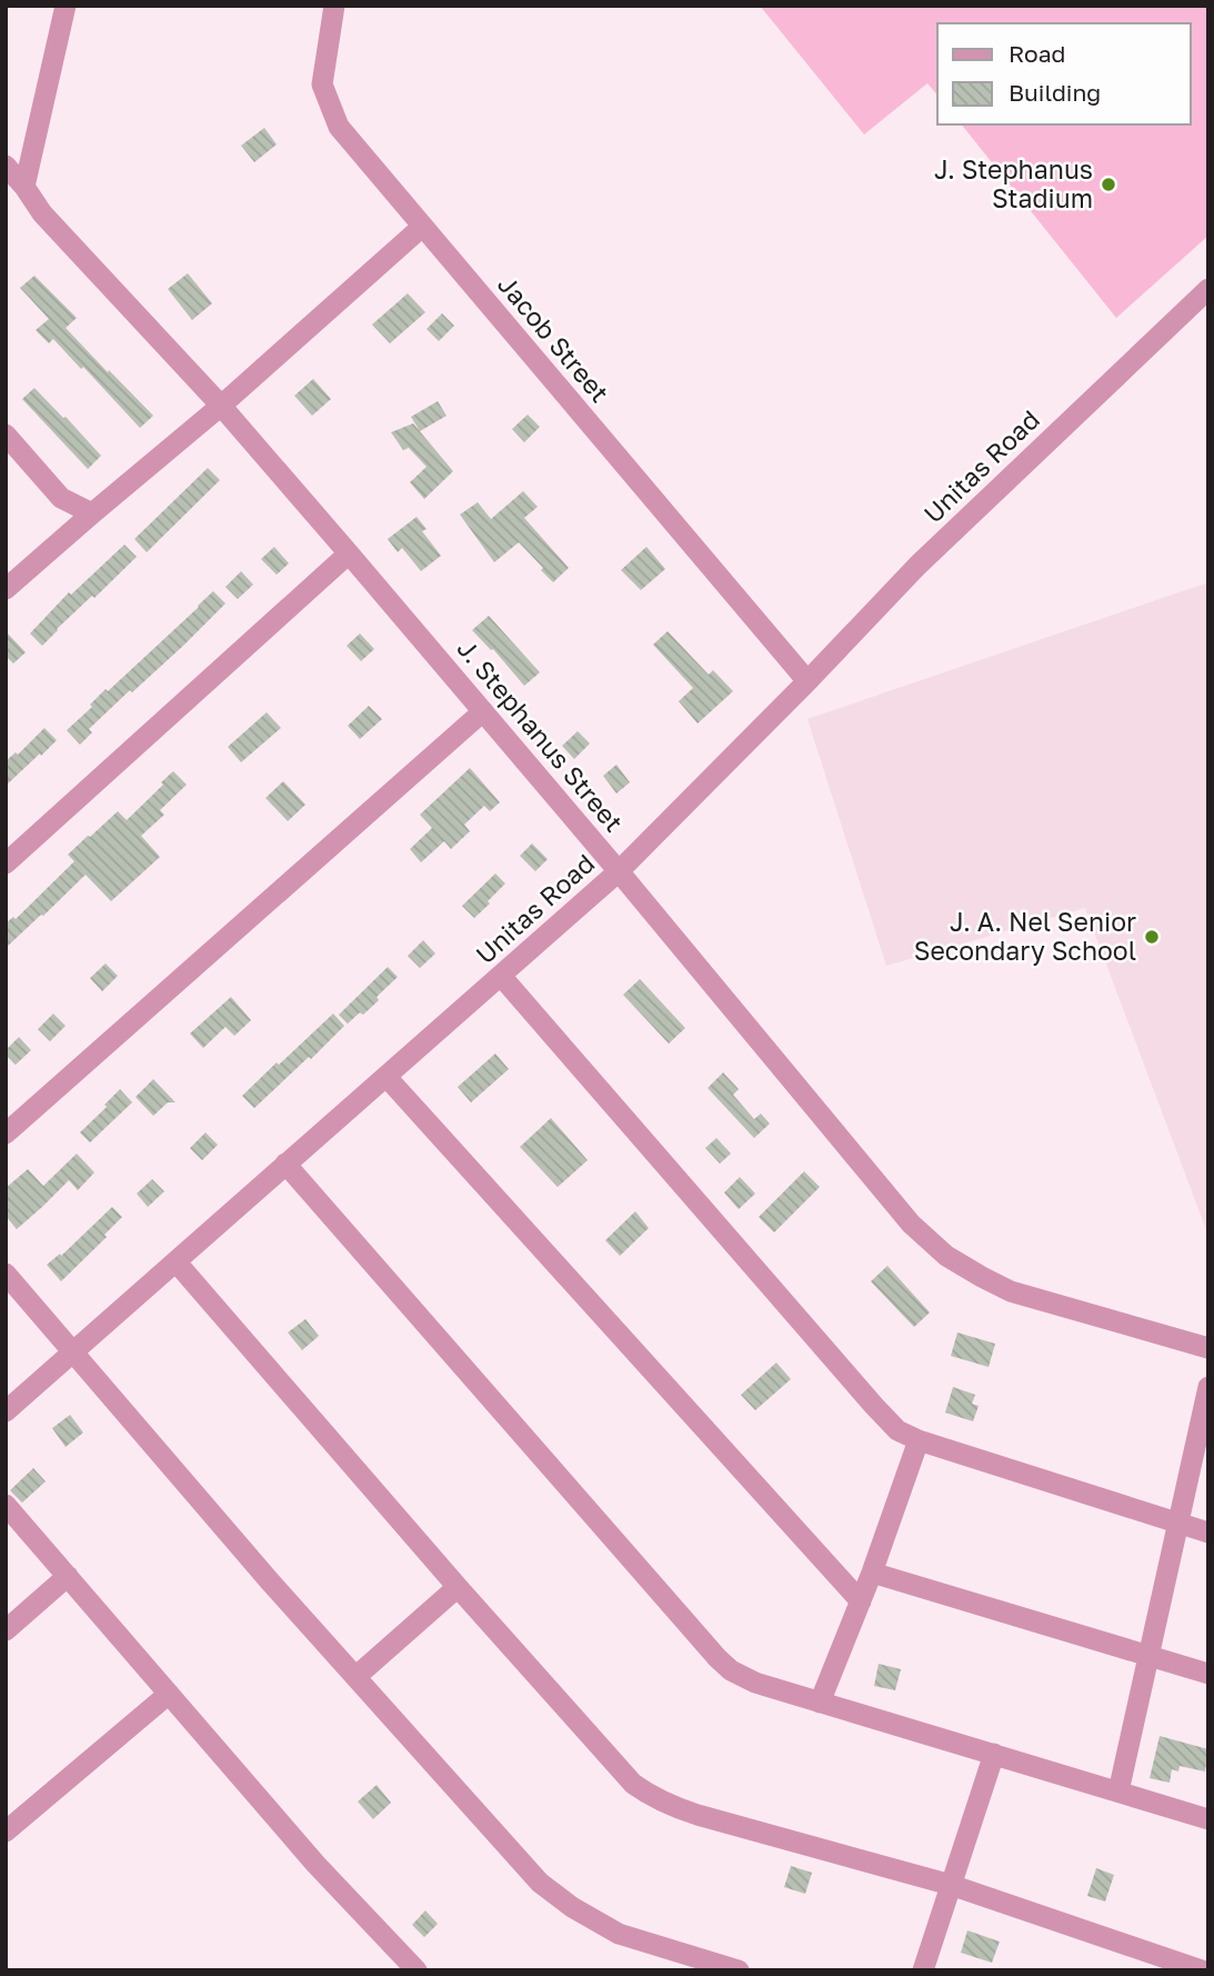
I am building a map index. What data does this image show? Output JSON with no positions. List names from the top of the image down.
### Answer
{
  "streets": {
    "street": ["Jacob Street", "Unitas Road", "J. Stephanus Street"]
  },
  "crossings": [
    ["Jacob Street", "Unitas Road"],
    ["Unitas Road", "J. Stephanus Street"]
  ],
  "places": ["J. Stephanus Stadium", "J. A. Nel Senior Secondary School"],
  "legend": ["Road", "Building"]
}
